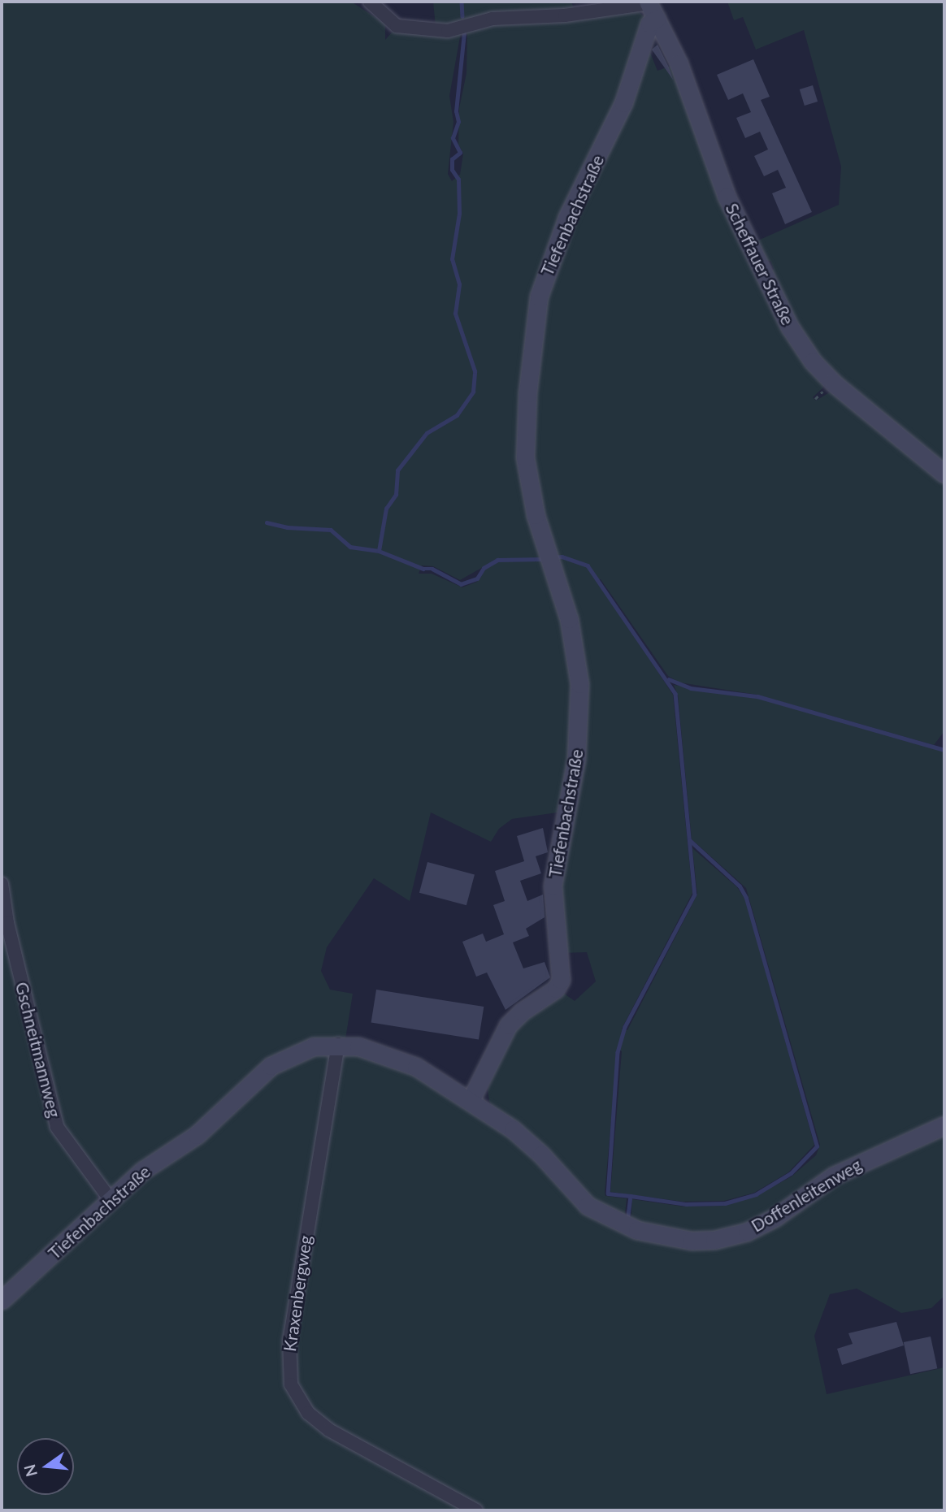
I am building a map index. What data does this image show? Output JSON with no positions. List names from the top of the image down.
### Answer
{
  "streets": {
    "street": [
      "Tiefenbachstraße",
      "Scheffauer Straße",
      "Gschneitmannweg",
      "Doffenleitenweg",
      "Kraxenbergweg"
    ]
  },
  "crossings": [
    ["Tiefenbachstraße", "Scheffauer Straße"],
    ["Tiefenbachstraße", "Gschneitmannweg"],
    ["Tiefenbachstraße", "Doffenleitenweg"],
    ["Tiefenbachstraße", "Kraxenbergweg"]
  ],
  "north": "left"
}
